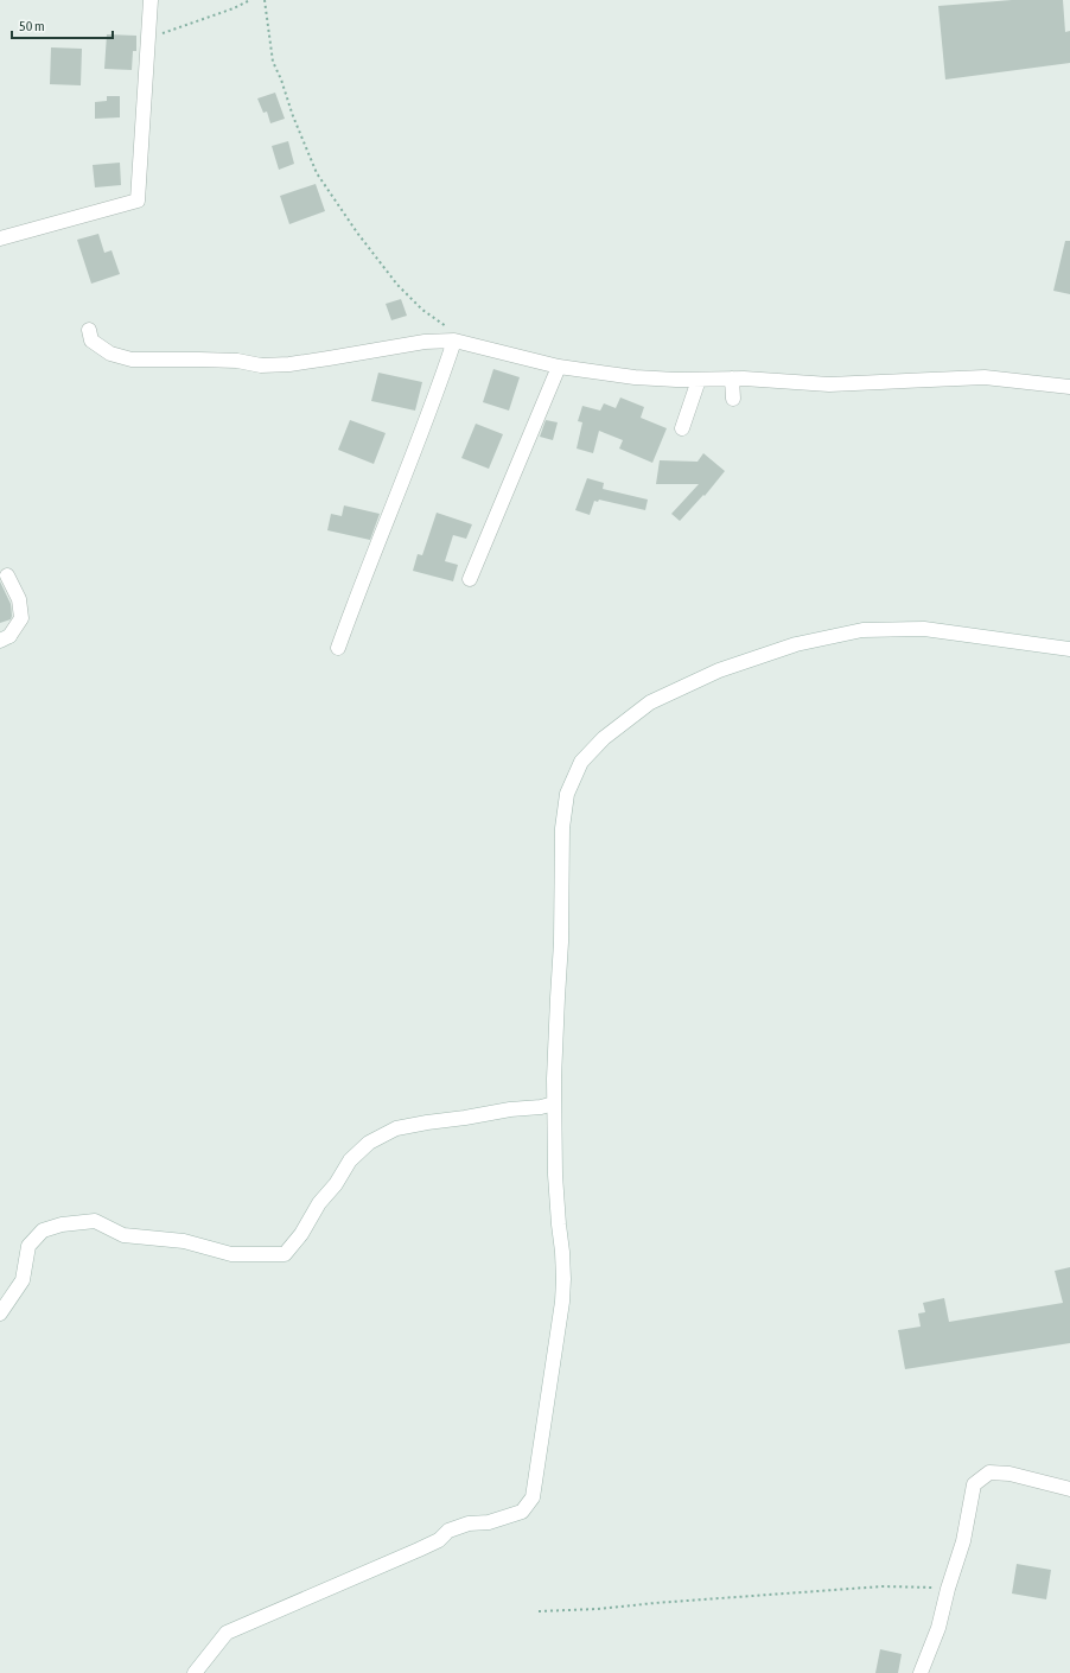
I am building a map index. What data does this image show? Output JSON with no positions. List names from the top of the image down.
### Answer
{
  "scale_bar": "50 m"
}
